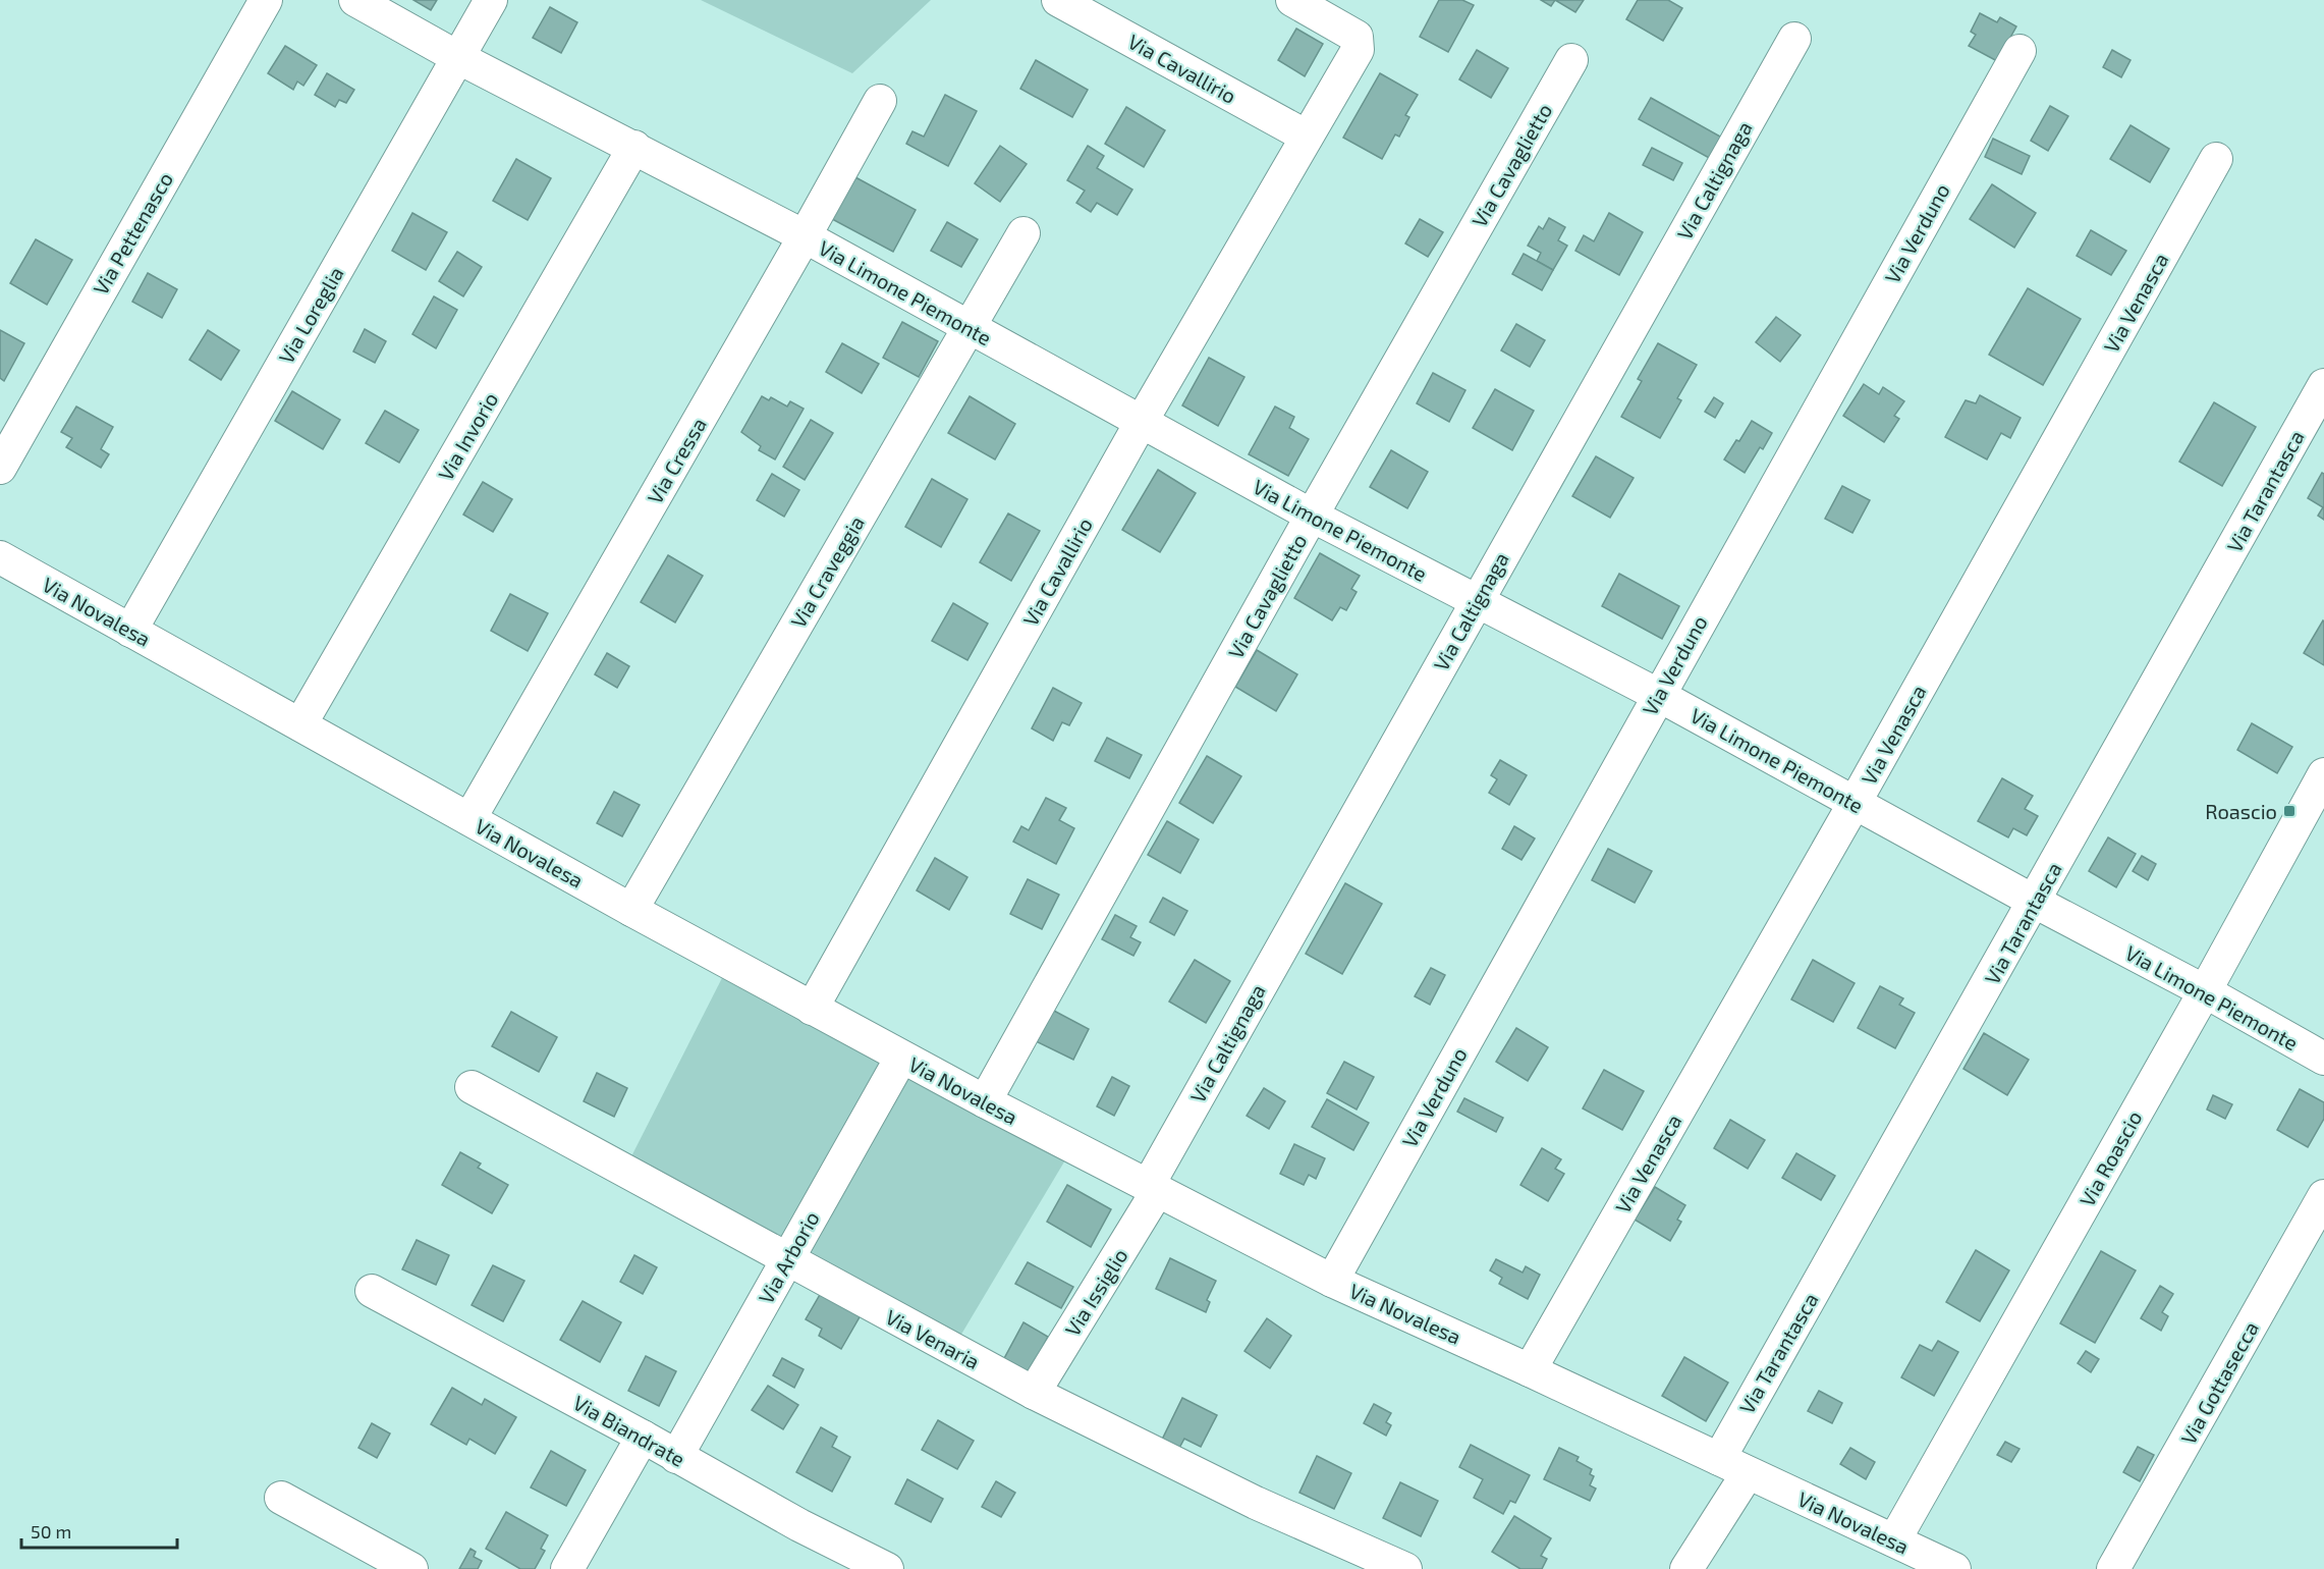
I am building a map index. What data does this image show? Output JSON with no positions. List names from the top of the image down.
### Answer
{
  "streets": {
    "street": [
      "Via Cavallirio",
      "Via Cavaglietto",
      "Via Caltignaga",
      "Via Pettenasco",
      "Via Verduno",
      "Via Limone Piemonte",
      "Via Venasca",
      "Via Loreglia",
      "Via Invorio",
      "Via Cressa",
      "Via Tarantasca",
      "Via Craveggia",
      "Via Novalesa",
      "Via Roascio",
      "Via Arborio",
      "Via Issiglio",
      "Via Venaria",
      "Via Gottasecca",
      "Via Biandrate"
    ]
  },
  "crossings": [
    ["Via Cavallirio", "Via Limone Piemonte"],
    ["Via Cavallirio", "Via Novalesa"],
    ["Via Cavaglietto", "Via Limone Piemonte"],
    ["Via Cavaglietto", "Via Novalesa"],
    ["Via Caltignaga", "Via Limone Piemonte"],
    ["Via Caltignaga", "Via Novalesa"],
    ["Via Caltignaga", "Via Issiglio"],
    ["Via Verduno", "Via Limone Piemonte"],
    ["Via Verduno", "Via Novalesa"],
    ["Via Limone Piemonte", "Via Venasca"],
    ["Via Limone Piemonte", "Via Loreglia"],
    ["Via Limone Piemonte", "Via Invorio"],
    ["Via Limone Piemonte", "Via Cressa"],
    ["Via Limone Piemonte", "Via Tarantasca"],
    ["Via Limone Piemonte", "Via Craveggia"],
    ["Via Limone Piemonte", "Via Roascio"],
    ["Via Venasca", "Via Novalesa"],
    ["Via Loreglia", "Via Novalesa"],
    ["Via Invorio", "Via Novalesa"],
    ["Via Cressa", "Via Novalesa"],
    ["Via Tarantasca", "Via Novalesa"],
    ["Via Craveggia", "Via Novalesa"],
    ["Via Novalesa", "Via Roascio"],
    ["Via Novalesa", "Via Arborio"],
    ["Via Novalesa", "Via Issiglio"],
    ["Via Arborio", "Via Venaria"],
    ["Via Arborio", "Via Biandrate"],
    ["Via Issiglio", "Via Venaria"]
  ],
  "places": {
    "transit": ["Roascio"]
  },
  "scale_bar": "50 m"
}
